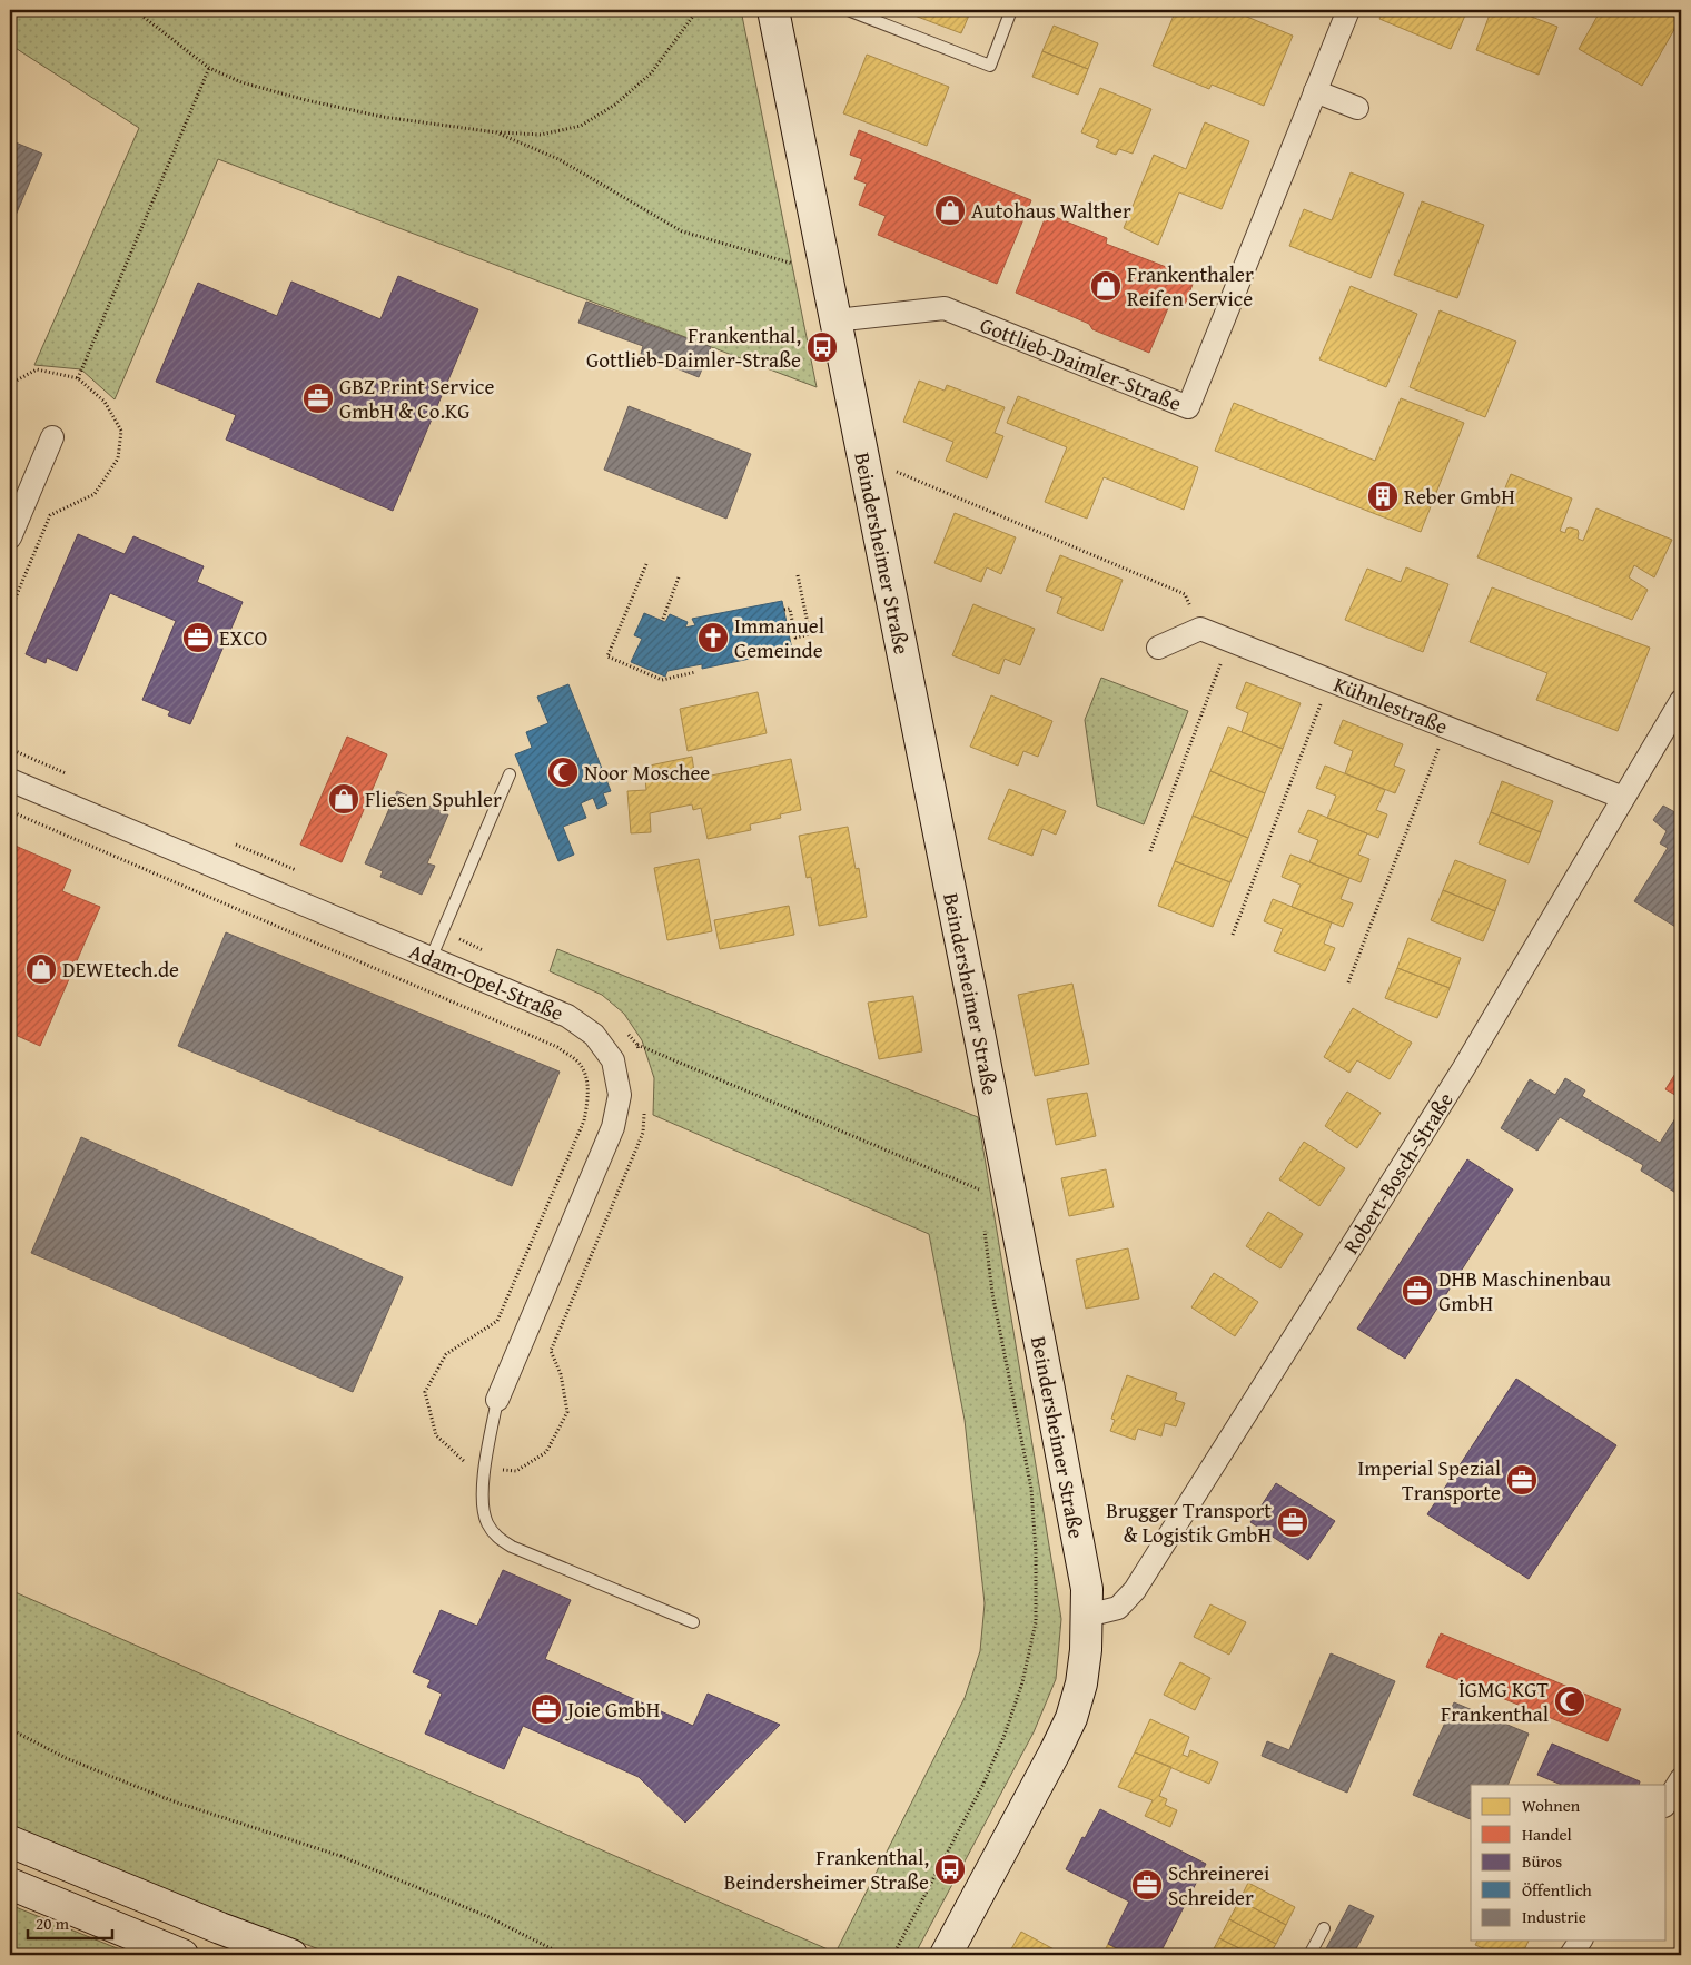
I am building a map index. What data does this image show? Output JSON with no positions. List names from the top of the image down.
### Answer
{
  "streets": {
    "street": [
      "Gottlieb-Daimler-Straße",
      "Beindersheimer Straße",
      "Kühnlestraße",
      "Adam-Opel-Straße",
      "Robert-Bosch-Straße"
    ]
  },
  "crossings": [
    ["Gottlieb-Daimler-Straße", "Beindersheimer Straße"],
    ["Beindersheimer Straße", "Robert-Bosch-Straße"],
    ["Kühnlestraße", "Robert-Bosch-Straße"]
  ],
  "places": {
    "shop": [
      "Autohaus Walther",
      "Frankenthaler Reifen Service",
      "Fliesen Spuhler",
      "DEWEtech.de"
    ],
    "bus stop": ["Frankenthal, Gottlieb-Daimler-Straße", "Frankenthal, Beindersheimer Straße"],
    "office": [
      "GBZ Print Service GmbH & Co.KG",
      "EXCO",
      "DHB Maschinenbau GmbH",
      "Imperial Spezial Transporte",
      "Brugger Transport & Logistik GmbH",
      "Joie GmbH",
      "Schreinerei Schreider"
    ],
    "building": ["Reber GmbH"],
    "church": ["Immanuel Gemeinde"],
    "mosque": ["Noor Moschee", "İGMG KGT Frankenthal"]
  },
  "legend": [
    "Wohnen",
    "Handel",
    "Büros",
    "Öffentlich",
    "Industrie"
  ],
  "scale_bar": "20 m"
}
